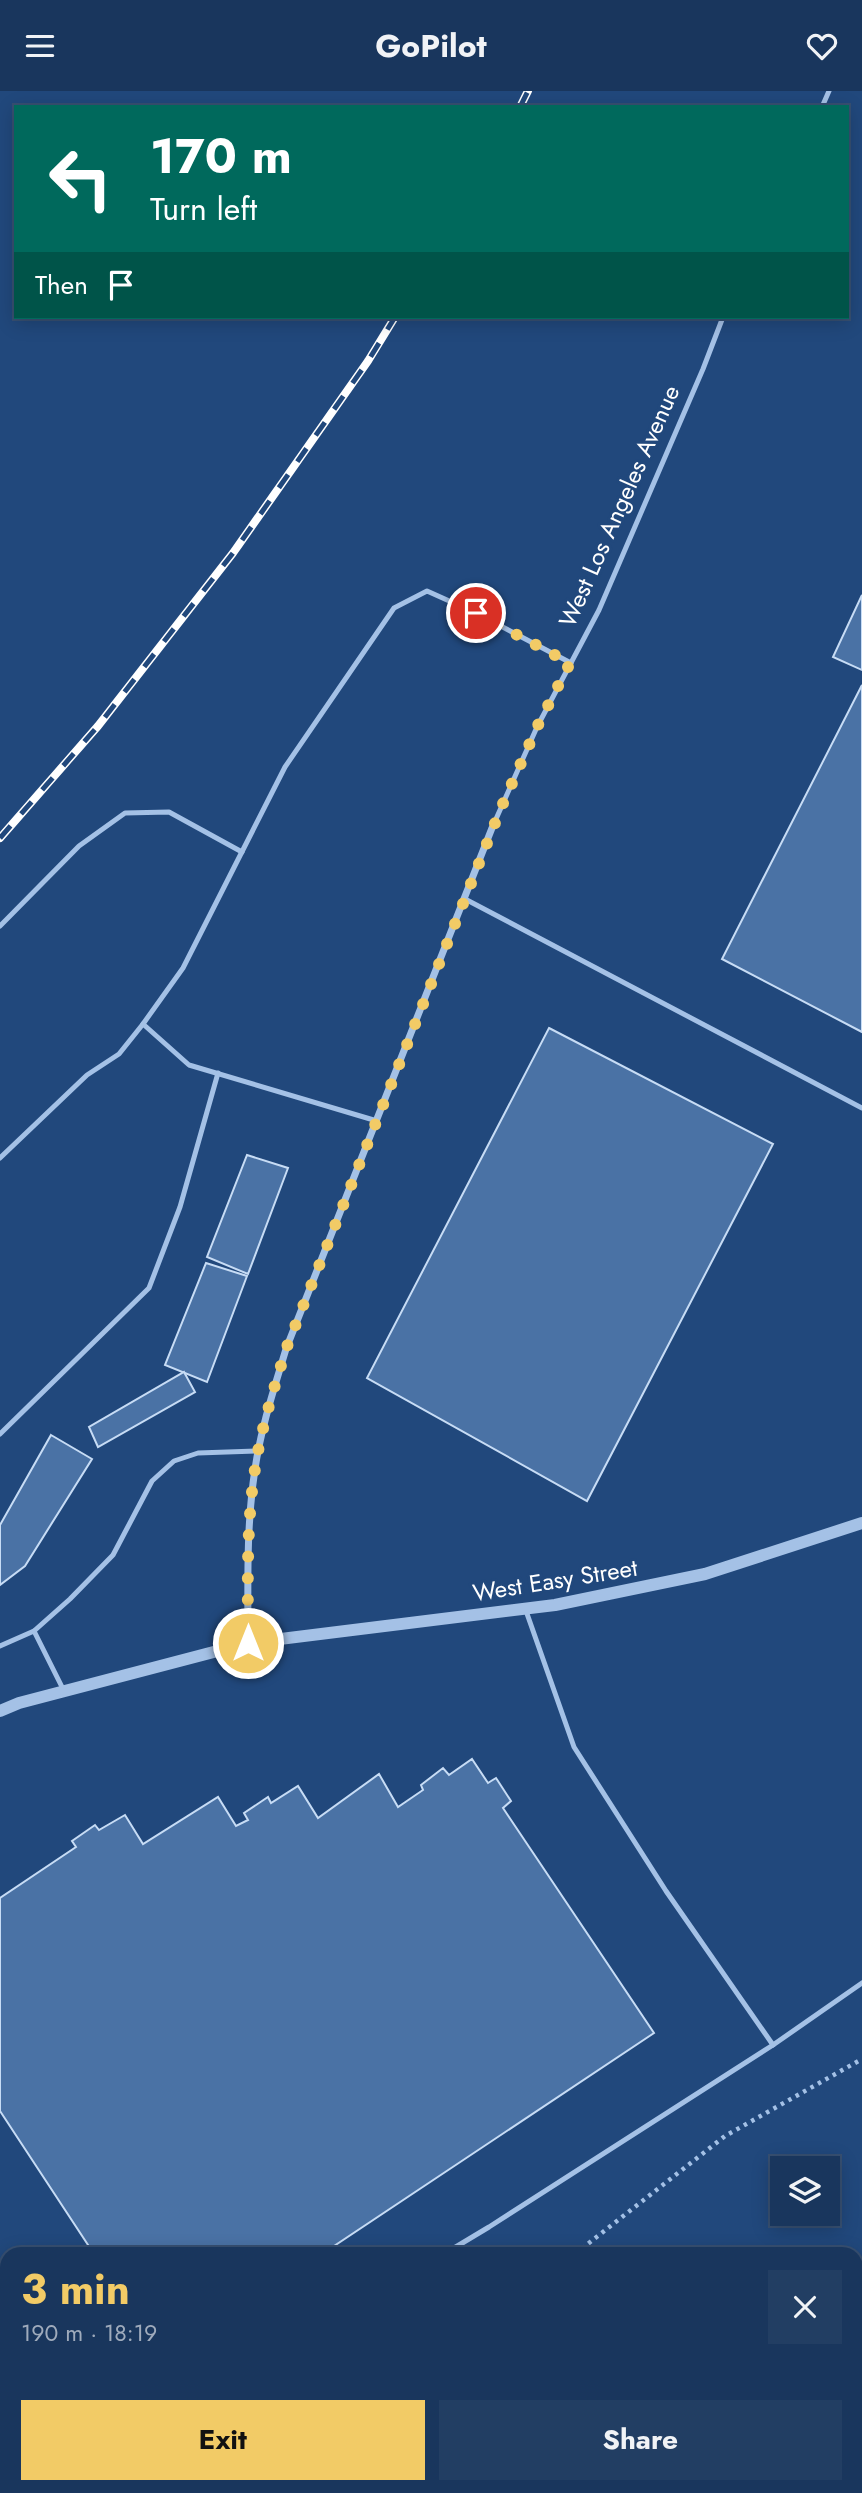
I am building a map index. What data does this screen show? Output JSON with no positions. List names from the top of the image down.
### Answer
{
  "streets": {
    "street": ["West Los Angeles Avenue", "West Easy Street"]
  },
  "crossings": [
    ["West Los Angeles Avenue", "West Easy Street"]
  ],
  "page": {
    "header": "GoPilot",
    "turn": ["170 m", "Turn left"],
    "then": "Then",
    "heading": ["3 min", "190 m · 18:19"],
    "buttons": ["Exit", "Share"]
  }
}
